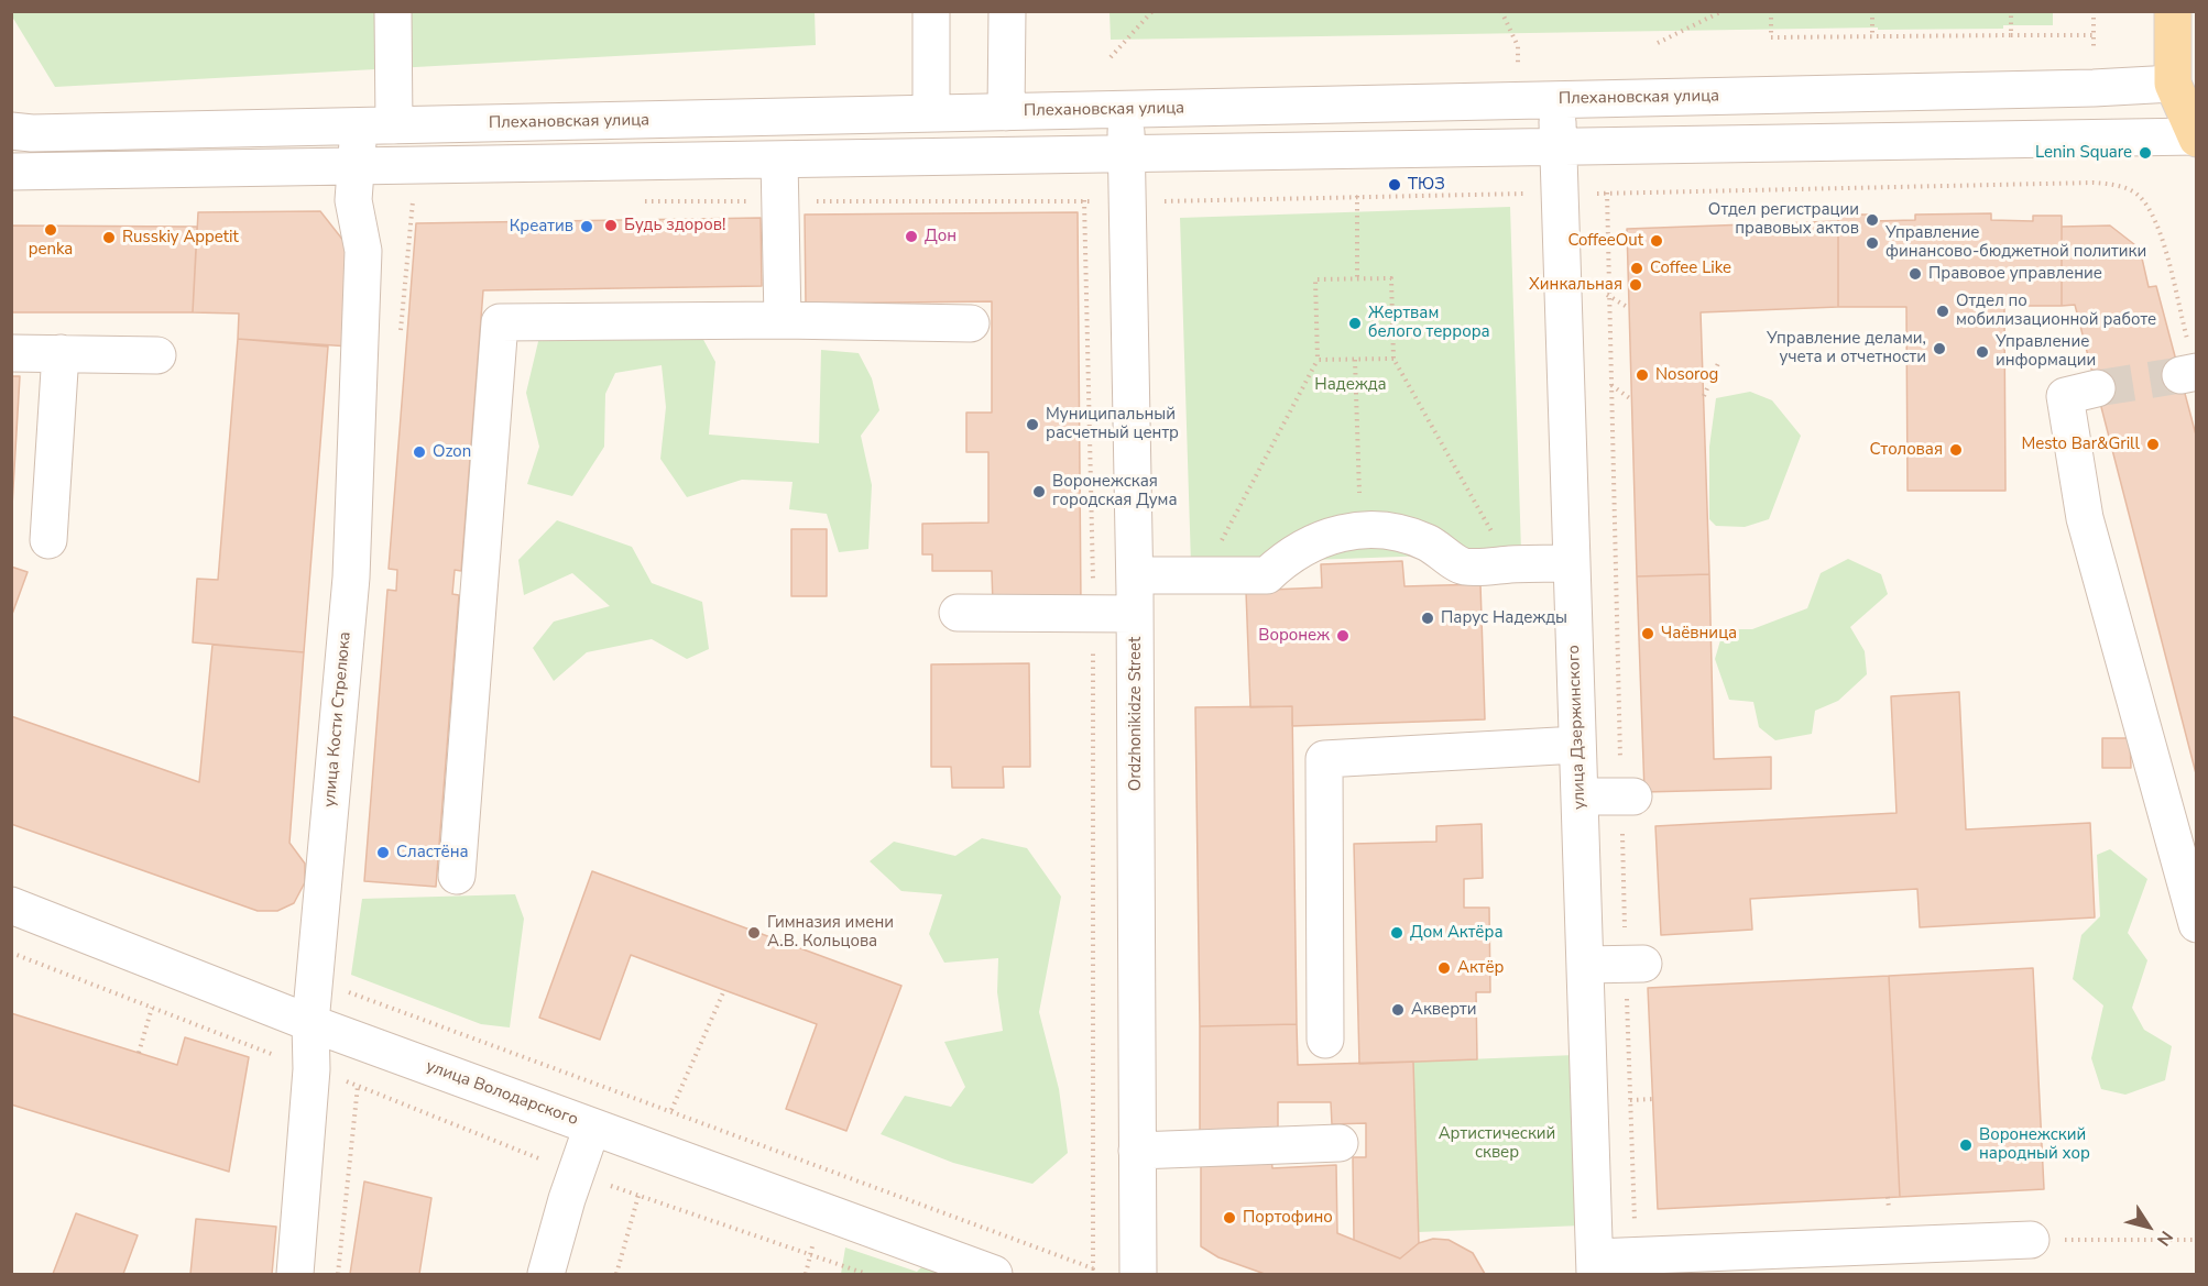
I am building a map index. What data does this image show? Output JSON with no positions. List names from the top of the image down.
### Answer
{
  "streets": {
    "street": [
      "Плехановская улица",
      "Ordzhonikidze Street",
      "улица Кости Стрелюка",
      "улица Дзержинского",
      "улица Володарского"
    ]
  },
  "crossings": [
    ["Плехановская улица", "Ordzhonikidze Street"],
    ["Плехановская улица", "улица Кости Стрелюка"],
    ["Плехановская улица", "улица Дзержинского"],
    ["улица Кости Стрелюка", "улица Володарского"]
  ],
  "parks": ["Надежда", "Артистический сквер"],
  "places": [
    "Lenin Square",
    "ТЮЗ",
    "Отдел регистрации правовых актов",
    "Будь здоров!",
    "Креатив",
    "penka",
    "Дон",
    "Russkiy Appetit",
    "CoffeeOut",
    "Управление финансово-бюджетной политики",
    "Coffee Like",
    "Правовое управление",
    "Хинкальная",
    "Отдел по мобилизационной работе",
    "Жертвам белого террора",
    "Управление делами, учета и отчетности",
    "Управление информации",
    "Nosorog",
    "Муниципальный расчетный центр",
    "Mesto Bar&Grill",
    "Столовая",
    "Ozon",
    "Воронежская городская Дума",
    "Парус Надежды",
    "Чаёвница",
    "Воронеж",
    "Сластёна",
    "Гимназия имени А.В. Кольцова",
    "Дом Актёра",
    "Актёр",
    "Акверти",
    "Воронежский народный хор",
    "Портофино"
  ],
  "north": "bottom right"
}
